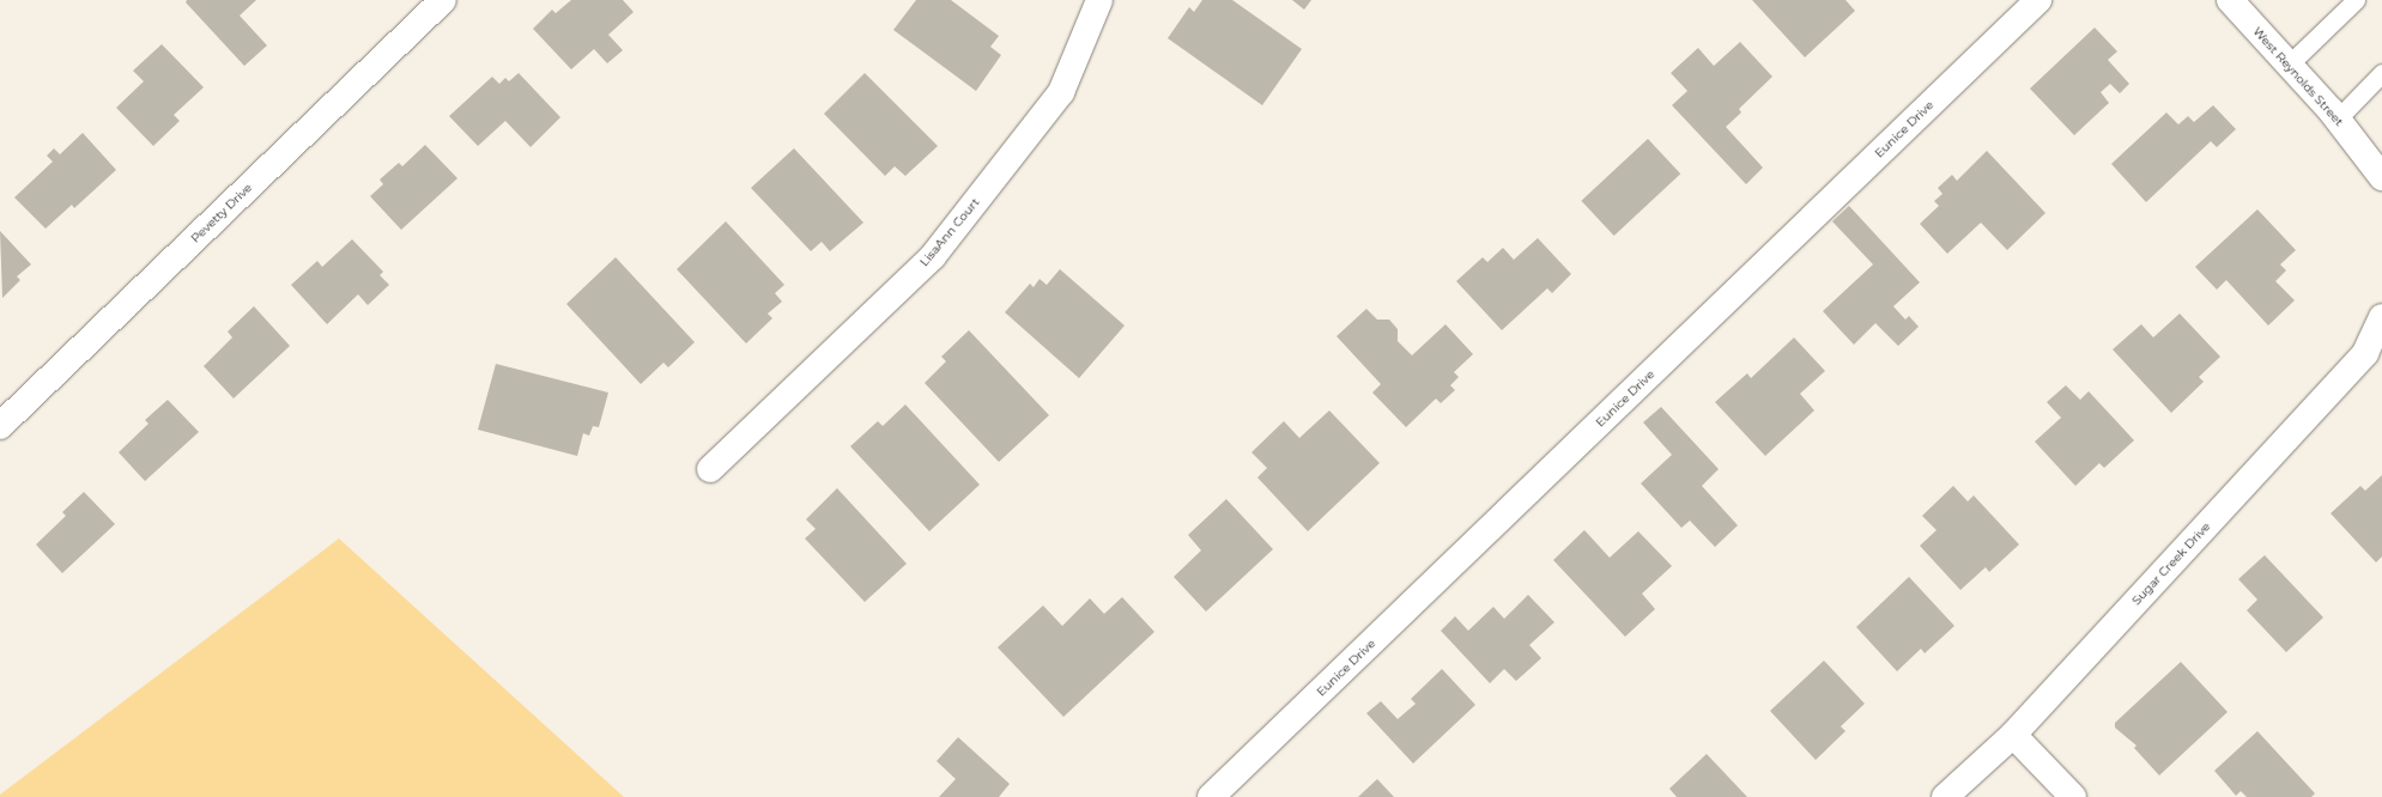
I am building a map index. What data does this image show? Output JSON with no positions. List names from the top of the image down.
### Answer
{
  "streets": {
    "street": [
      "West Reynolds Street",
      "Eunice Drive",
      "Pevetty Drive",
      "LisaAnn Court",
      "Sugar Creek Drive"
    ]
  }
}
